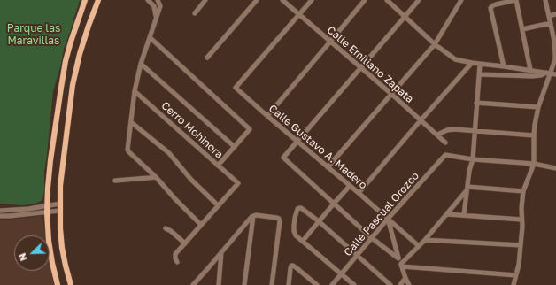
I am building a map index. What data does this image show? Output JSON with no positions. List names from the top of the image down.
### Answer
{
  "streets": {
    "street": [
      "Calle Emiliano Zapata",
      "Cerro Mohinora",
      "Calle Gustavo A. Madero",
      "Calle Pascual Orozco"
    ]
  },
  "crossings": [
    ["Calle Emiliano Zapata", "Calle Gustavo A. Madero"],
    ["Calle Gustavo A. Madero", "Calle Pascual Orozco"]
  ],
  "parks": ["Parque las Maravillas"],
  "north": "bottom left"
}
